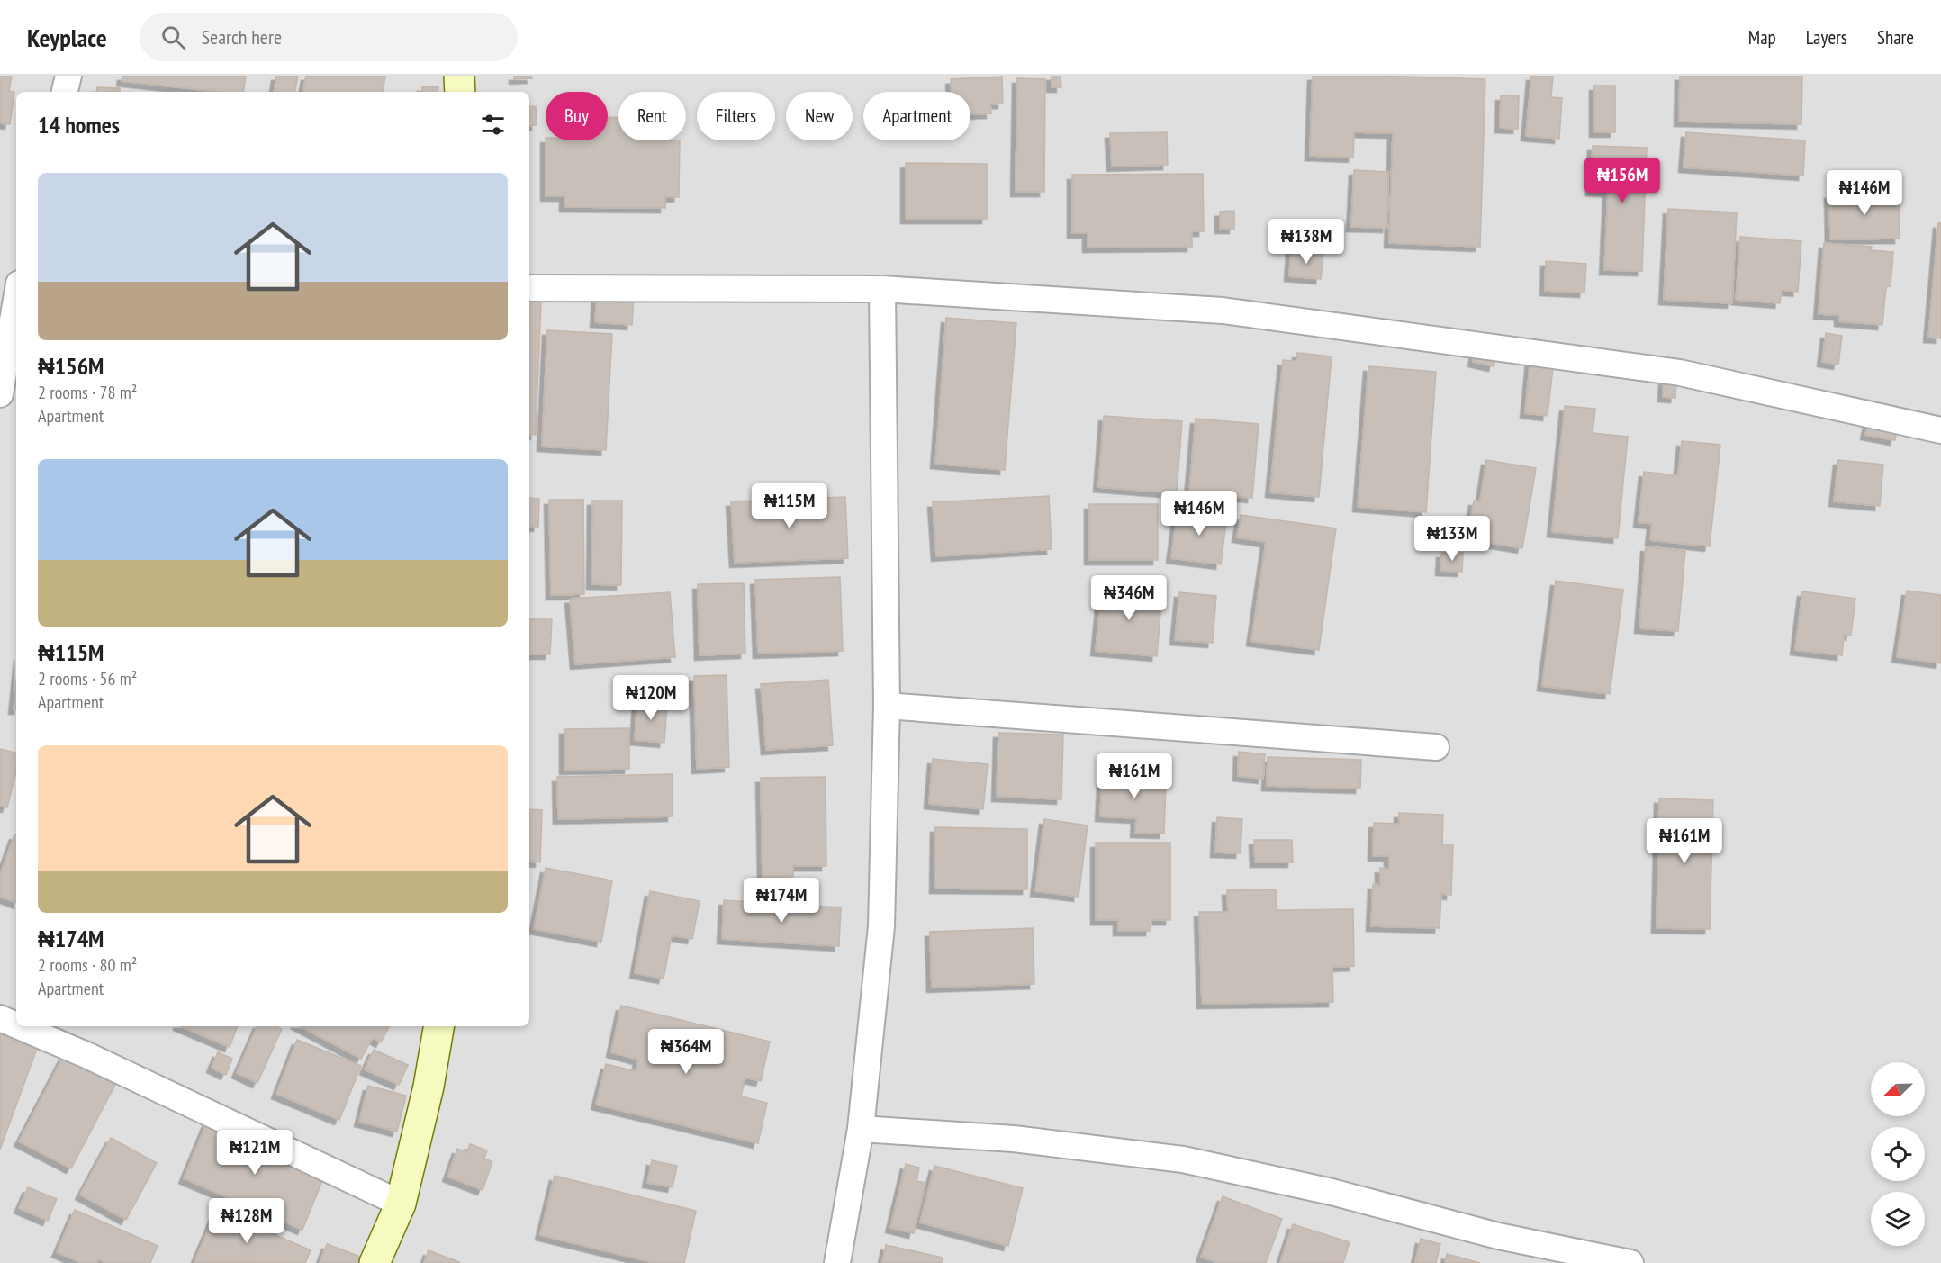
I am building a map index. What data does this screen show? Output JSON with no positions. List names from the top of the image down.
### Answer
{
  "north": "bottom left",
  "page": {
    "header": "Keyplace",
    "search": "Search here",
    "nav": ["Map", "Layers", "Share"],
    "chip": [
      "Buy",
      "Rent",
      "Filters",
      "New",
      "Apartment"
    ],
    "heading": "14 homes",
    "list": [
      {
        "name": "₦156M",
        "note": "2 rooms · 78 m² · Apartment"
      },
      {
        "name": "₦115M",
        "note": "2 rooms · 56 m² · Apartment"
      },
      {
        "name": "₦174M",
        "note": "2 rooms · 80 m² · Apartment"
      }
    ],
    "price": [
      "₦156M",
      "₦146M",
      "₦138M",
      "₦115M",
      "₦146M",
      "₦133M",
      "₦346M",
      "₦120M",
      "₦161M",
      "₦161M",
      "₦174M",
      "₦364M",
      "₦121M",
      "₦128M"
    ]
  }
}
